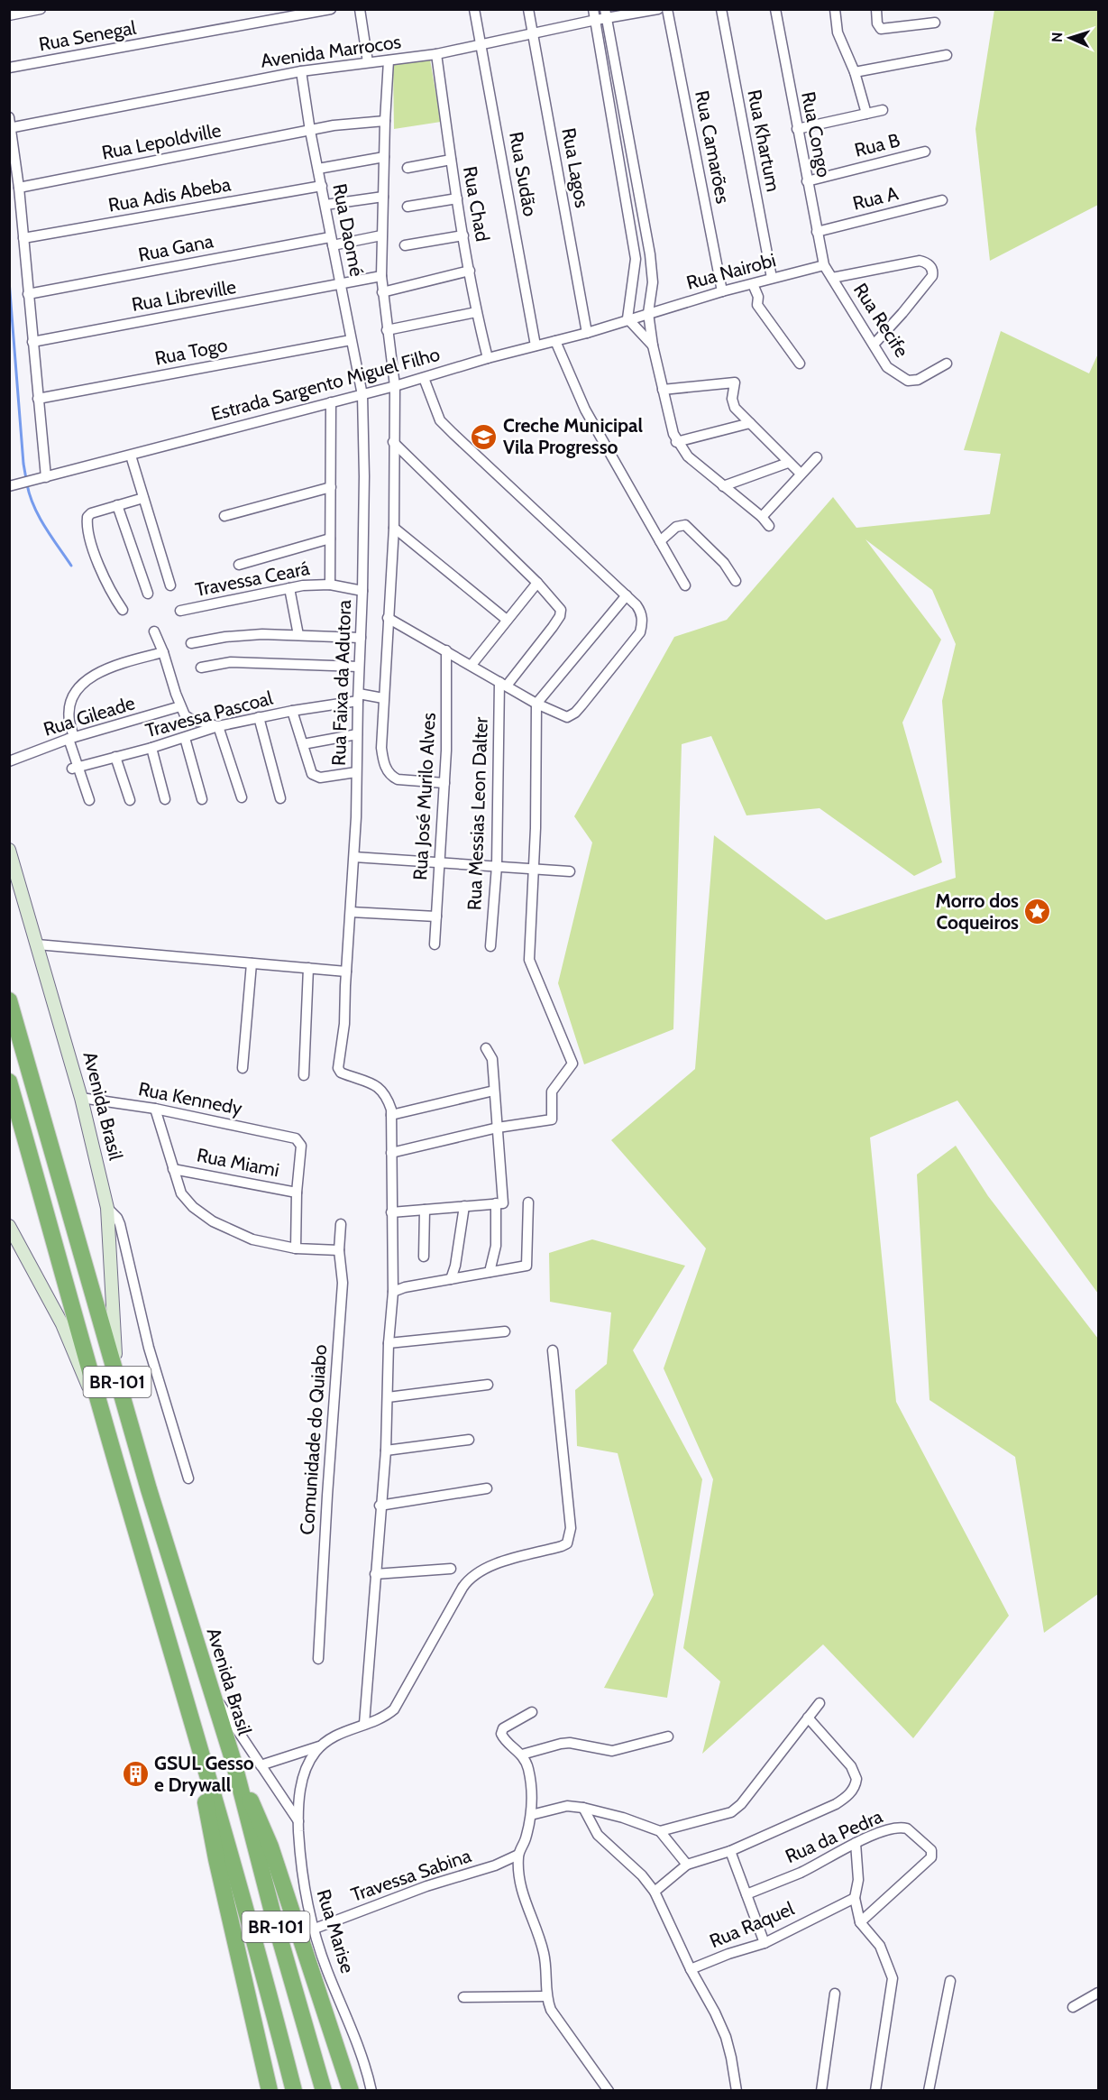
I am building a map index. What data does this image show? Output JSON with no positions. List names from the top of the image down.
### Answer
{
  "streets": {
    "highway": ["Avenida Brasil", "BR-101"],
    "street": [
      "Rua Senegal",
      "Avenida Marrocos",
      "Rua Congo",
      "Rua Khartum",
      "Rua Lepoldville",
      "Rua B",
      "Rua Camarões",
      "Rua Lagos",
      "Rua Sudão",
      "Rua Adis Abeba",
      "Rua A",
      "Rua Chad",
      "Rua Daomé",
      "Rua Gana",
      "Rua Nairobi",
      "Rua Libreville",
      "Rua Recife",
      "Rua Togo",
      "Estrada Sargento Miguel Filho",
      "Travessa Ceará",
      "Rua Faixa da Adutora",
      "Travessa Pascoal",
      "Rua Gileade",
      "Rua José Murilo Alves",
      "Rua Messias Leon Dalter",
      "Rua Kennedy",
      "Rua Miami",
      "Comunidade do Quiabo",
      "Rua da Pedra",
      "Travessa Sabina",
      "Rua Raquel",
      "Rua Marise"
    ]
  },
  "crossings": [
    ["Avenida Marrocos", "Rua Lagos"],
    ["Avenida Marrocos", "Rua Sudão"],
    ["Avenida Marrocos", "Rua Chad"],
    ["Avenida Marrocos", "Rua Daomé"],
    ["Rua Congo", "Rua B"],
    ["Rua Congo", "Rua A"],
    ["Rua Congo", "Rua Nairobi"],
    ["Rua Congo", "Rua Recife"],
    ["Rua Khartum", "Rua Nairobi"],
    ["Rua Lepoldville", "Rua Daomé"],
    ["Rua Camarões", "Rua Nairobi"],
    ["Rua Lagos", "Estrada Sargento Miguel Filho"],
    ["Rua Sudão", "Estrada Sargento Miguel Filho"],
    ["Rua Adis Abeba", "Rua Daomé"],
    ["Rua Chad", "Estrada Sargento Miguel Filho"],
    ["Rua Daomé", "Rua Gana"],
    ["Rua Daomé", "Rua Libreville"],
    ["Rua Daomé", "Rua Togo"],
    ["Rua Daomé", "Estrada Sargento Miguel Filho"],
    ["Rua Daomé", "Rua Faixa da Adutora"],
    ["Rua Nairobi", "Rua Recife"],
    ["Rua Nairobi", "Estrada Sargento Miguel Filho"],
    ["Estrada Sargento Miguel Filho", "Rua Faixa da Adutora"],
    ["Travessa Ceará", "Rua Faixa da Adutora"],
    ["Rua Faixa da Adutora", "Travessa Pascoal"],
    ["Rua Kennedy", "Avenida Brasil"],
    ["Rua Kennedy", "Rua Miami"],
    ["Travessa Sabina", "Rua Marise"]
  ],
  "places": {
    "school or university": ["Creche Municipal Vila Progresso"],
    "place": ["Morro dos Coqueiros"],
    "building": ["GSUL Gesso e Drywall"]
  },
  "north": "left"
}
